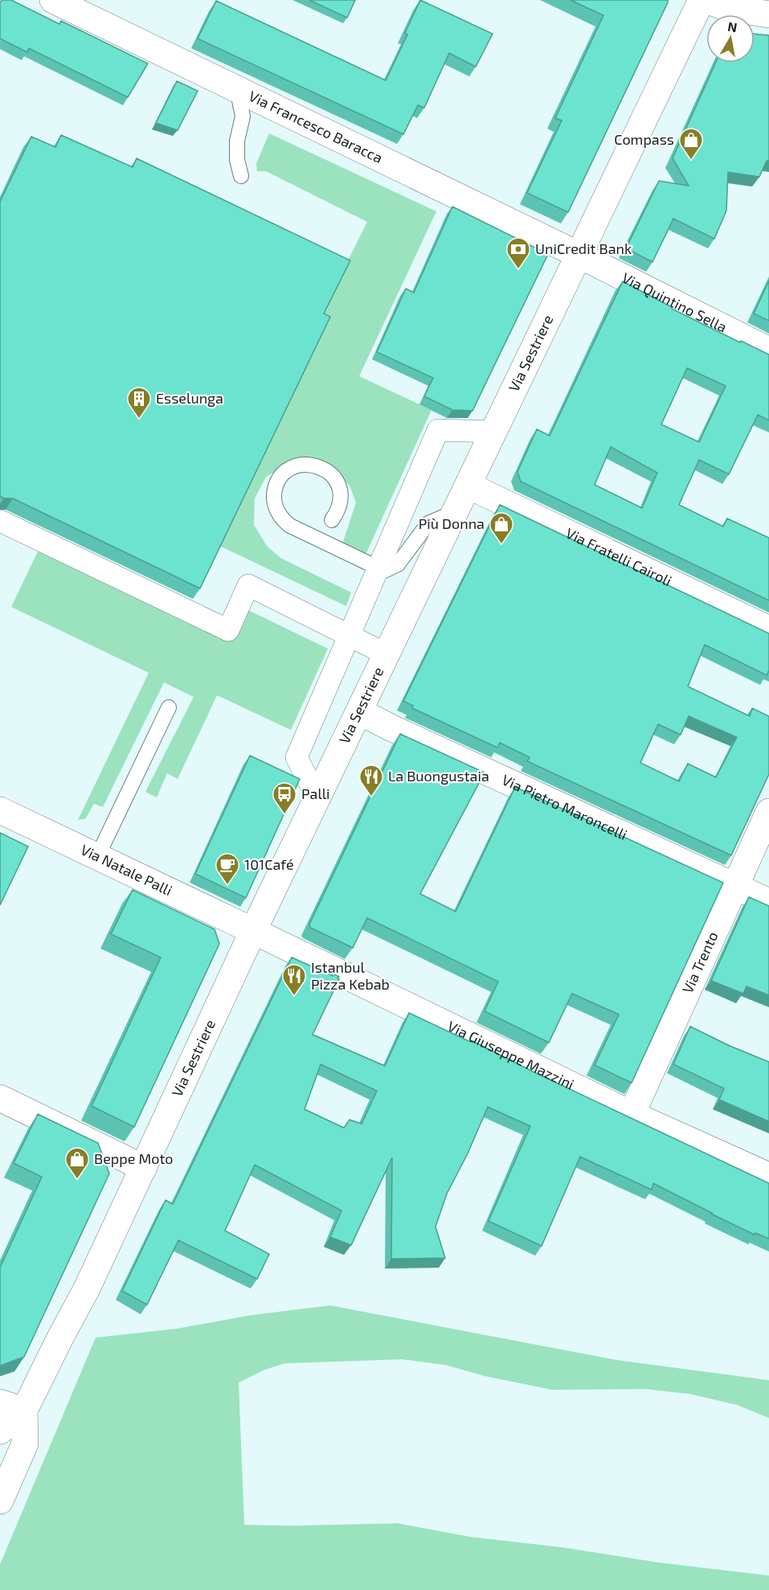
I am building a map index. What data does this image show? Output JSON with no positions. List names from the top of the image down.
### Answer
{
  "streets": {
    "street": [
      "Via Francesco Baracca",
      "Via Quintino Sella",
      "Via Sestriere",
      "Via Fratelli Cairoli",
      "Via Pietro Maroncelli",
      "Via Natale Palli",
      "Via Trento",
      "Via Giuseppe Mazzini"
    ]
  },
  "crossings": [
    ["Via Francesco Baracca", "Via Quintino Sella"],
    ["Via Francesco Baracca", "Via Sestriere"],
    ["Via Quintino Sella", "Via Sestriere"],
    ["Via Sestriere", "Via Fratelli Cairoli"],
    ["Via Sestriere", "Via Pietro Maroncelli"],
    ["Via Sestriere", "Via Natale Palli"],
    ["Via Sestriere", "Via Giuseppe Mazzini"],
    ["Via Pietro Maroncelli", "Via Trento"],
    ["Via Natale Palli", "Via Giuseppe Mazzini"],
    ["Via Trento", "Via Giuseppe Mazzini"]
  ],
  "places": {
    "shop": ["Compass", "Più Donna", "Beppe Moto"],
    "bank": ["UniCredit Bank"],
    "building": ["Esselunga"],
    "restaurant": ["La Buongustaia", "Istanbul Pizza Kebab"],
    "bus stop": ["Palli"],
    "cafe": ["101Café"]
  },
  "north": "top"
}
